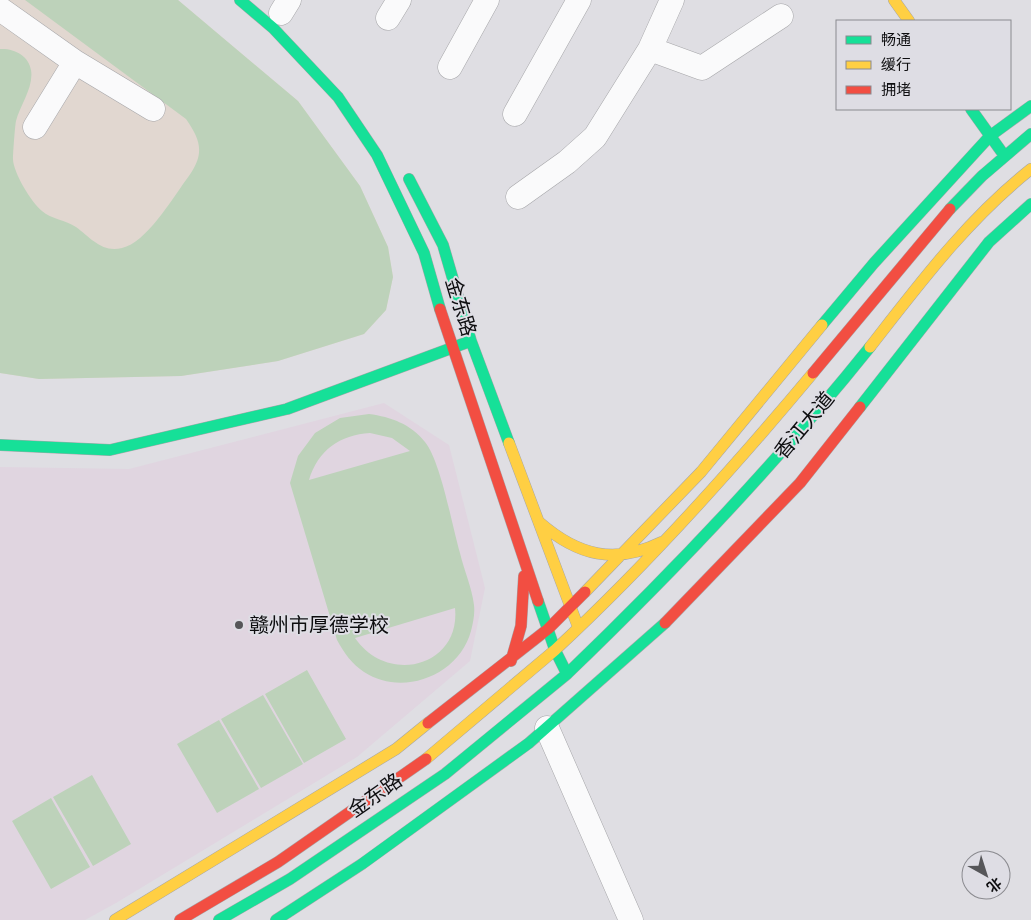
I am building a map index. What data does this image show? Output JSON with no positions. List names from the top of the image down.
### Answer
{
  "streets": {
    "main road": ["金东路", "香江大道"]
  },
  "crossings": [
    ["金东路", "香江大道"]
  ],
  "places": ["赣州市厚德学校"],
  "legend": ["畅通", "缓行", "拥堵"],
  "north": "bottom right"
}
